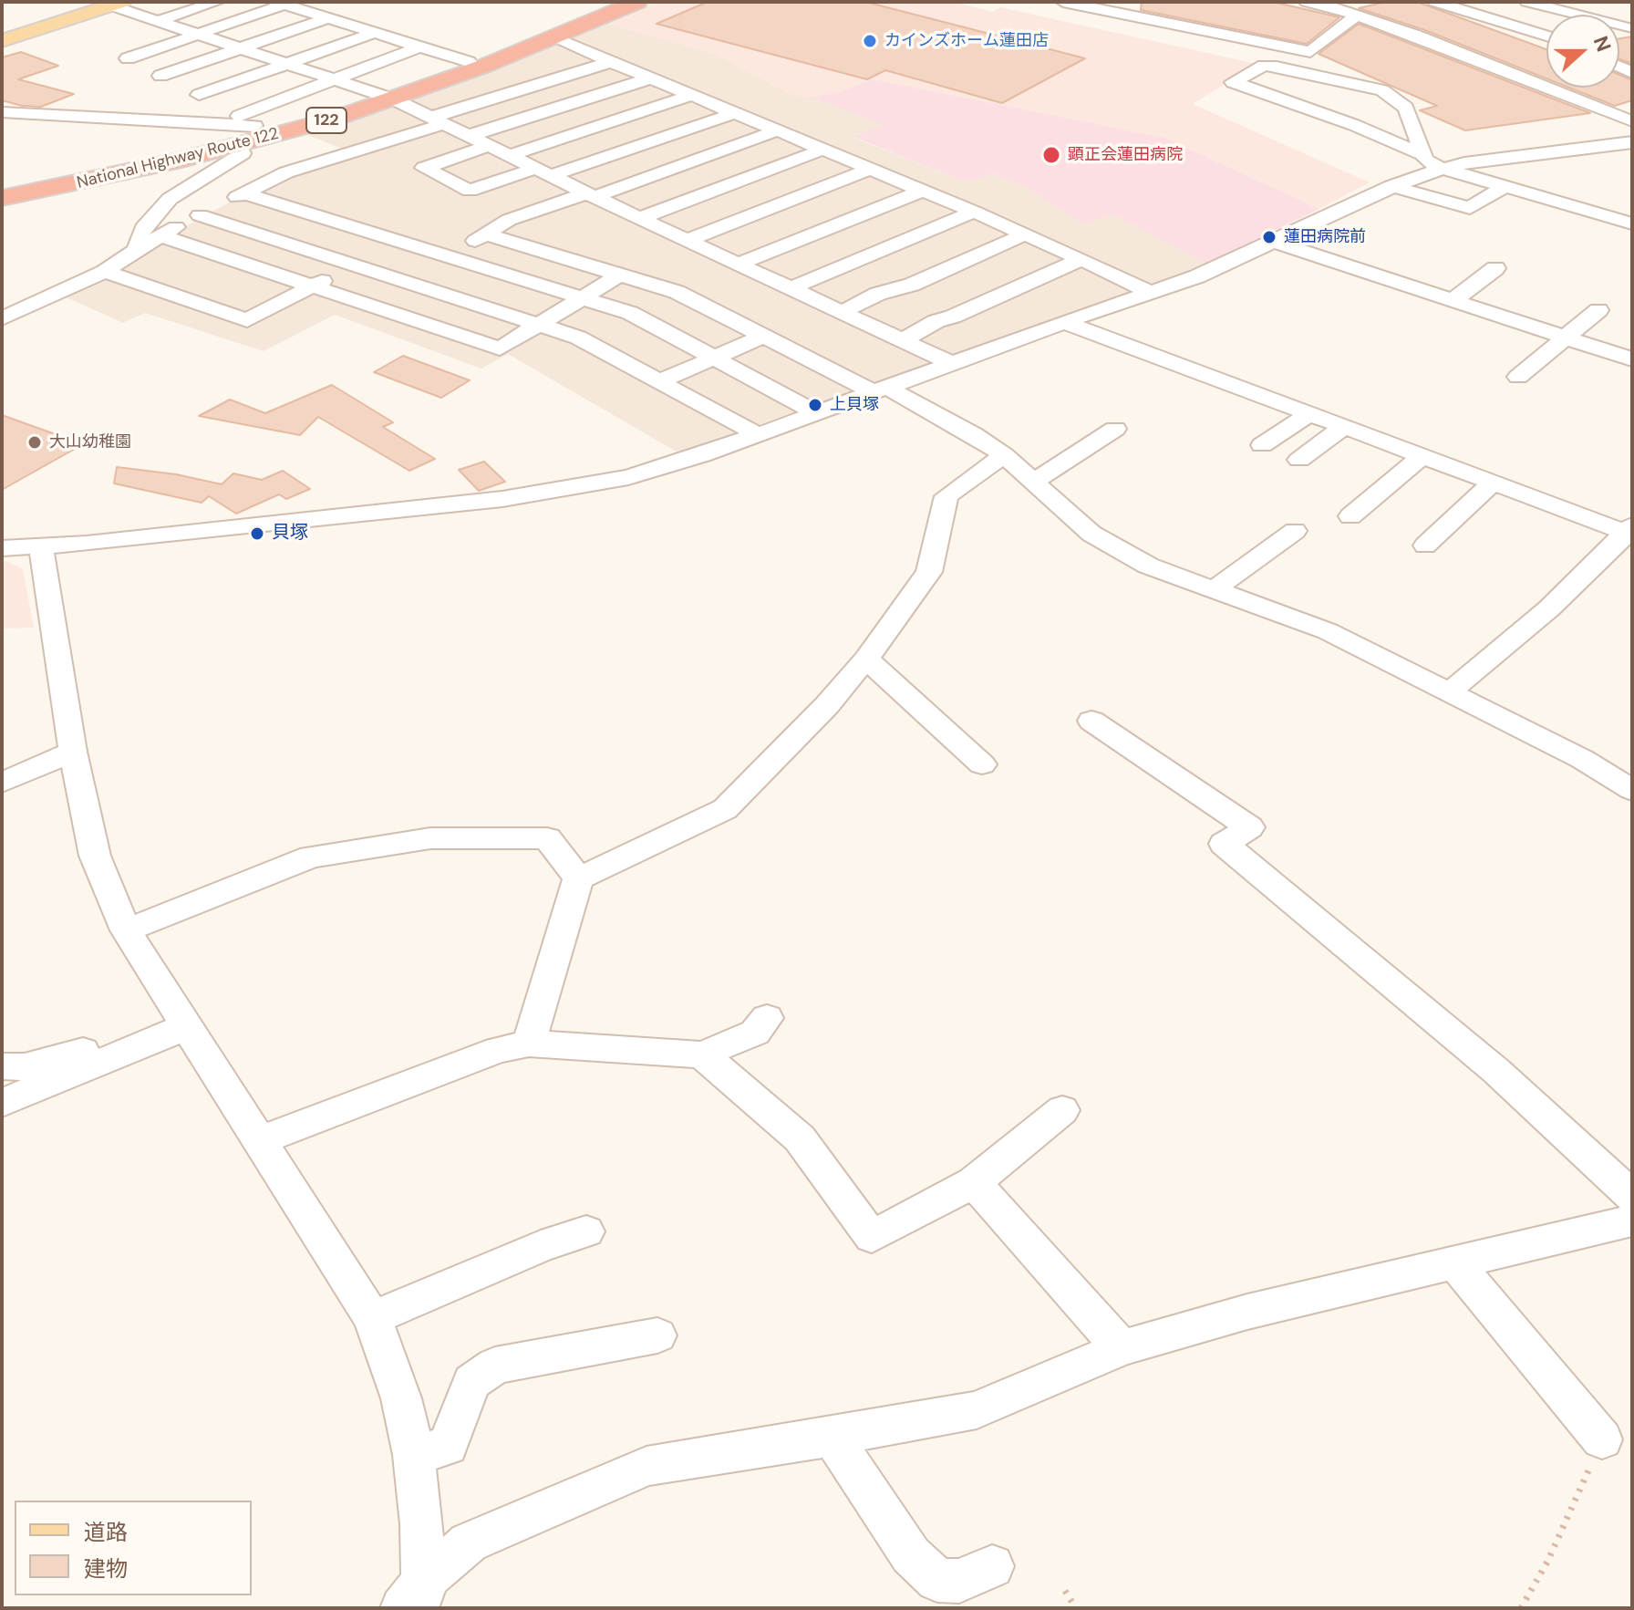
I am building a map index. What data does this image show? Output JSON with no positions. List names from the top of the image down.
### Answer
{
  "streets": {
    "highway": ["122", "National Highway Route 122"]
  },
  "places": [
    "カインズホーム蓮田店",
    "顕正会蓮田病院",
    "蓮田病院前",
    "上貝塚",
    "大山幼稚園",
    "貝塚"
  ],
  "legend": ["道路", "建物"],
  "north": "right"
}
